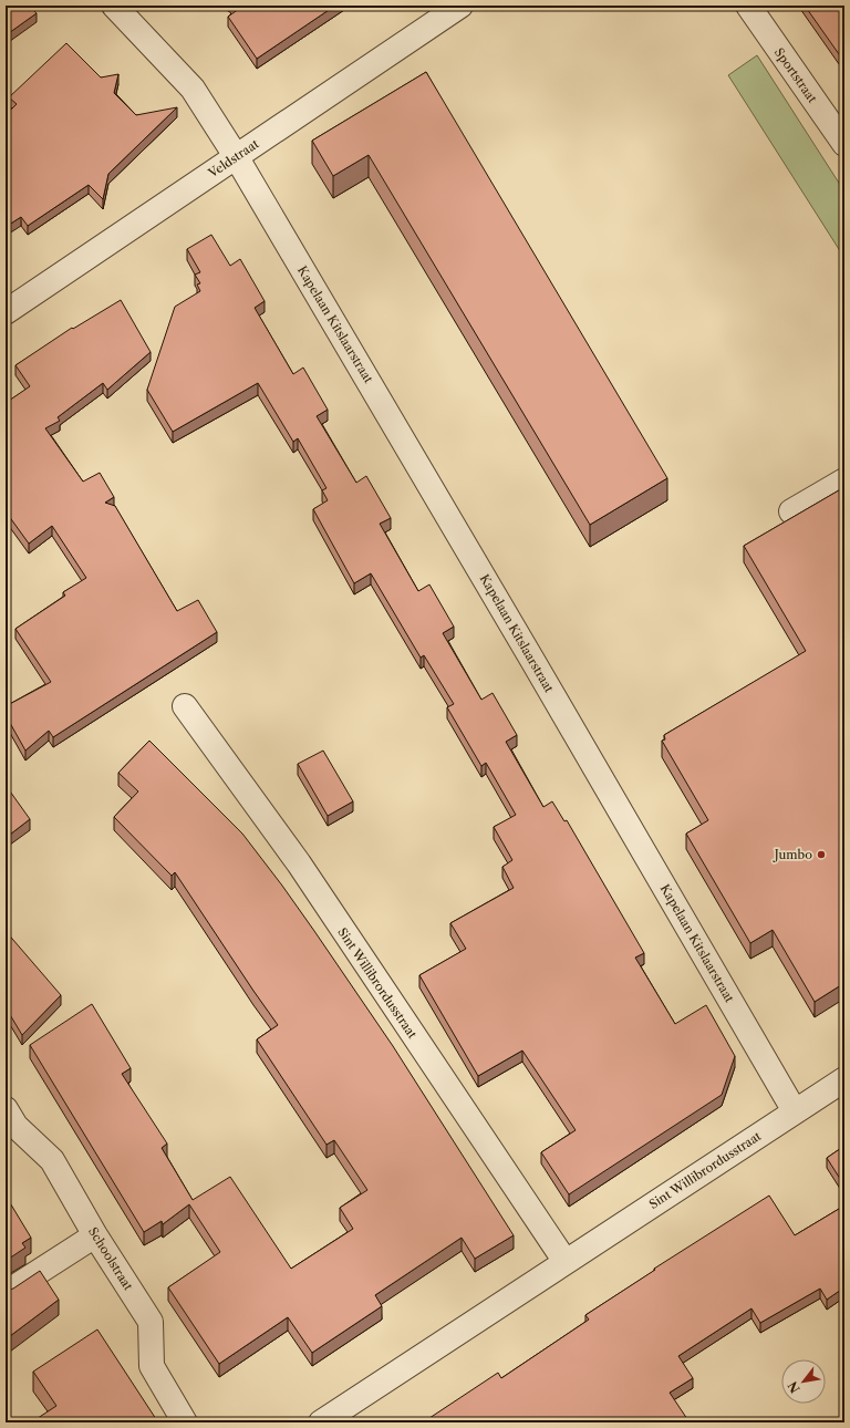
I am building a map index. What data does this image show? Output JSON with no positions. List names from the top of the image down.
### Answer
{
  "streets": {
    "street": [
      "Sportstraat",
      "Veldstraat",
      "Kapelaan Kitslaarstraat",
      "Sint Willibrordusstraat",
      "Schoolstraat"
    ]
  },
  "crossings": [
    ["Veldstraat", "Kapelaan Kitslaarstraat"],
    ["Kapelaan Kitslaarstraat", "Sint Willibrordusstraat"]
  ],
  "places": ["Jumbo"],
  "north": "bottom left"
}
